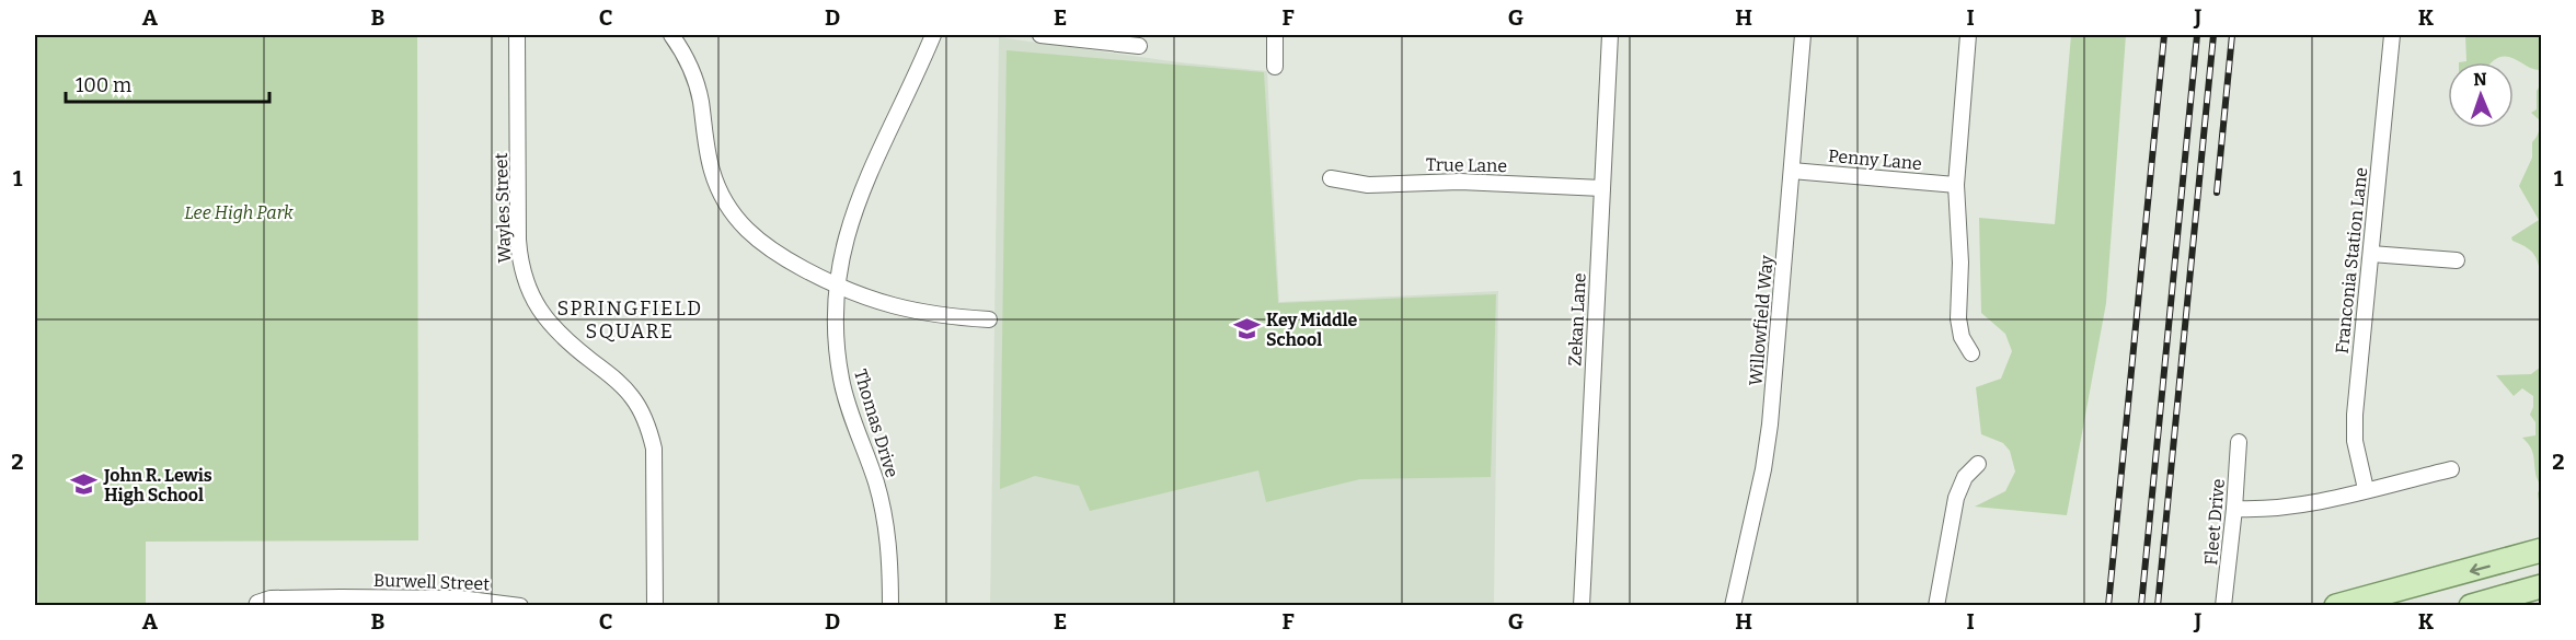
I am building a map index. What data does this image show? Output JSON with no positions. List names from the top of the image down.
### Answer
{
  "streets": {
    "street": [
      "Penny Lane",
      "True Lane",
      "Wayles Street",
      "Franconia Station Lane",
      "Zekan Lane",
      "Willowfield Way",
      "Thomas Drive",
      "Fleet Drive",
      "Burwell Street"
    ]
  },
  "crossings": [
    ["Penny Lane", "Willowfield Way"],
    ["True Lane", "Zekan Lane"]
  ],
  "districts": ["SPRINGFIELD SQUARE"],
  "parks": ["Lee High Park"],
  "places": {
    "school or university": ["Key Middle School", "John R. Lewis High School"]
  },
  "scale_bar": "100 m",
  "north": "top",
  "grid": {
    "columns": [
      "A",
      "B",
      "C",
      "D",
      "E",
      "F",
      "G",
      "H",
      "I",
      "J",
      "K"
    ],
    "rows": ["1", "2"]
  }
}
